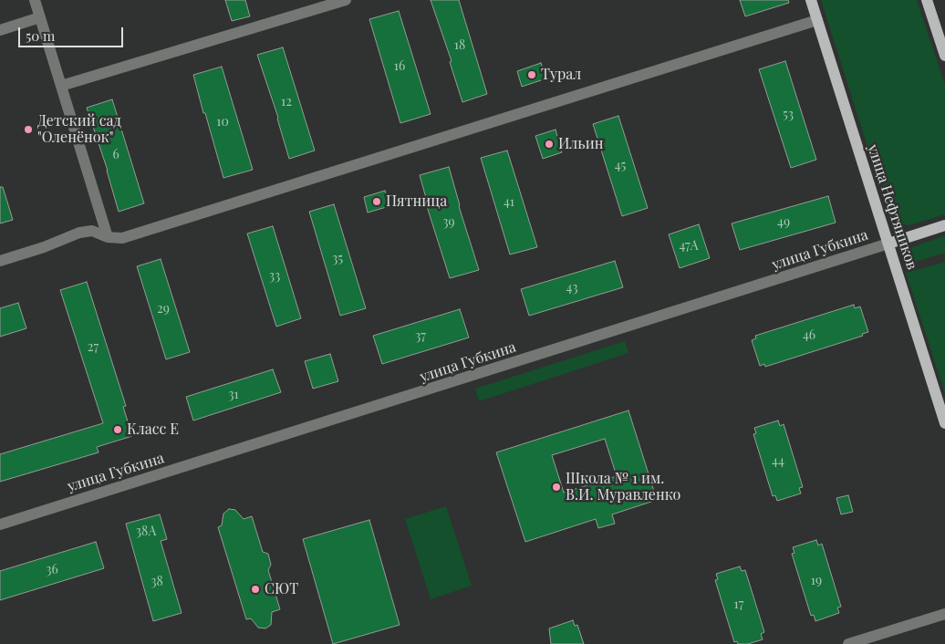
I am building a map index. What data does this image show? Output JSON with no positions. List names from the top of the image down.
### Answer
{
  "streets": {
    "main road": ["улица Нефтяников", "улица Губкина"]
  },
  "crossings": [
    ["улица Нефтяников", "улица Губкина"]
  ],
  "places": [
    "Турал",
    "Детский сад \"Оленёнок\"",
    "Ильин",
    "Пятница",
    "Класс Е",
    "Школа № 1 им. В.И. Муравленко",
    "СЮТ"
  ],
  "house_numbers": [
    "18",
    "16",
    "12",
    "53",
    "10",
    "6",
    "45",
    "41",
    "39",
    "49",
    "47А",
    "35",
    "33",
    "43",
    "29",
    "46",
    "37",
    "27",
    "31",
    "44",
    "38А",
    "36",
    "19",
    "38",
    "17"
  ],
  "scale_bar": "50 m"
}
